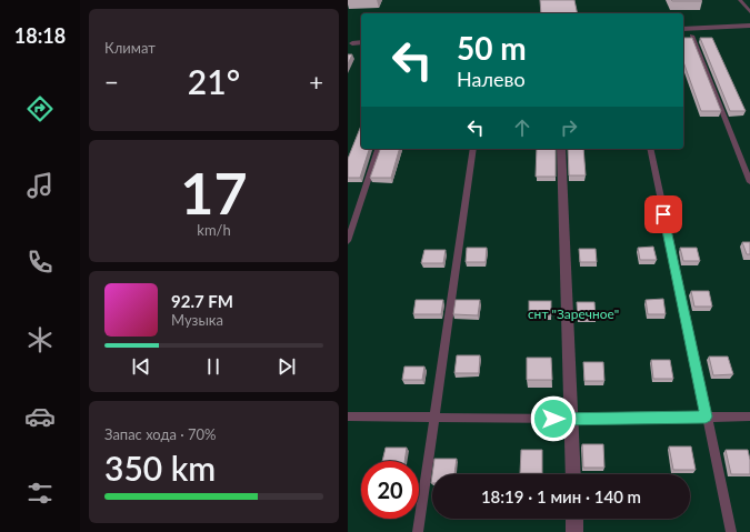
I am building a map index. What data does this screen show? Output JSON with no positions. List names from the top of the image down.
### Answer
{
  "parks": ["снт \"Заречное\""],
  "page": {
    "tabs": "18:18",
    "tile": [
      "Климат",
      ["17", "km/h"],
      ["Запас хода · 70%", "350 km"]
    ],
    "turn": ["50 m", "Налево"],
    "heat": ["−", "21°", "+"],
    "song": ["92.7 FM", "Музыка"],
    "limit": "20",
    "trip": "18:19 · 1 мин · 140 m"
  }
}
